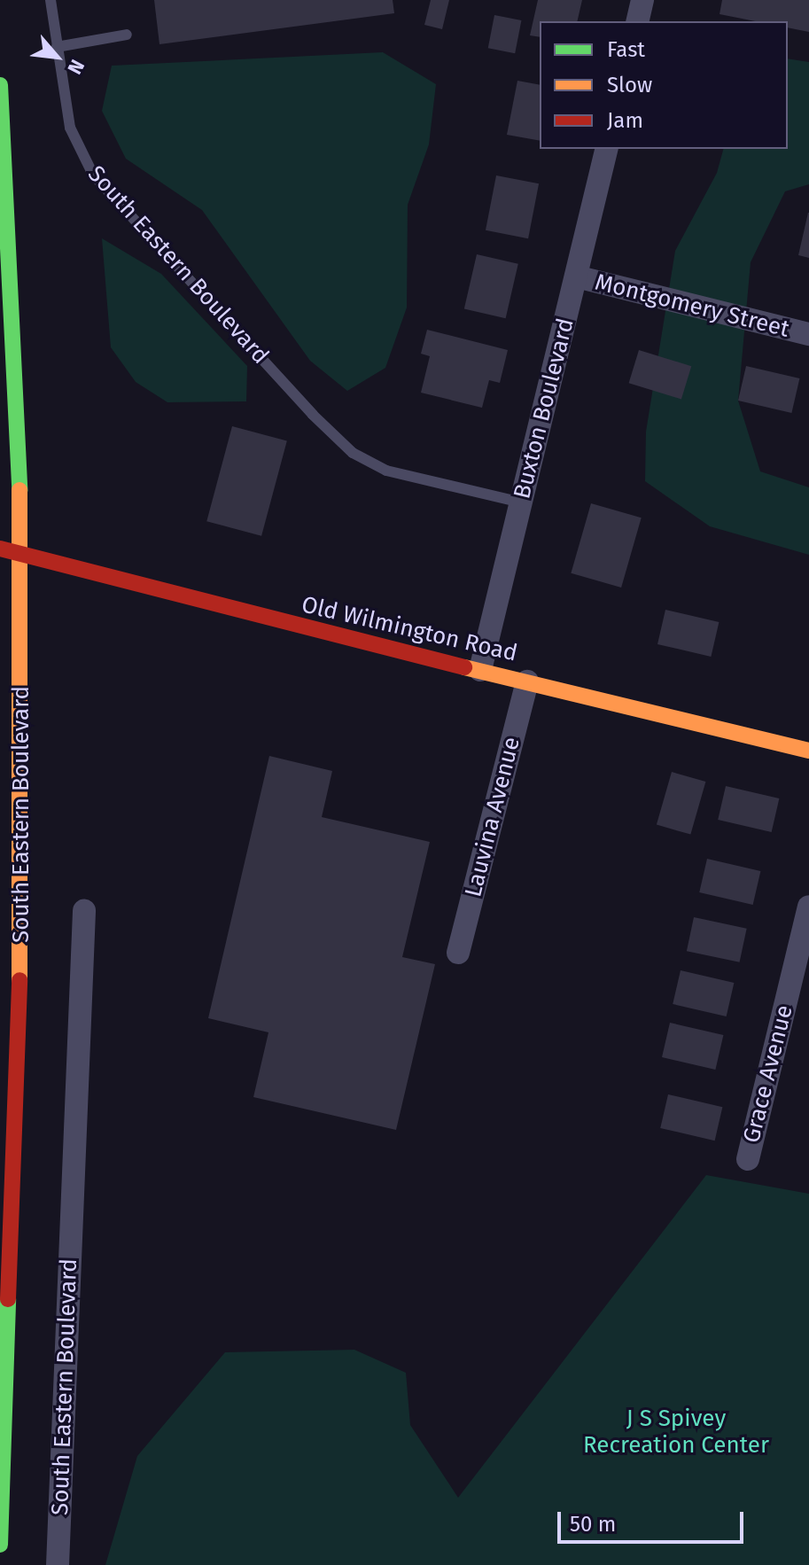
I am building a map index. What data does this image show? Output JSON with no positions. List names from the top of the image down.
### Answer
{
  "streets": {
    "main road": ["South Eastern Boulevard", "Old Wilmington Road"],
    "street": [
      "Montgomery Street",
      "Buxton Boulevard",
      "Lauvina Avenue",
      "Grace Avenue"
    ]
  },
  "crossings": [
    ["South Eastern Boulevard", "Buxton Boulevard"],
    ["South Eastern Boulevard", "Old Wilmington Road"],
    ["Montgomery Street", "Buxton Boulevard"],
    ["Buxton Boulevard", "Old Wilmington Road"],
    ["Old Wilmington Road", "Lauvina Avenue"]
  ],
  "parks": ["J S Spivey Recreation Center"],
  "legend": ["Fast", "Slow", "Jam"],
  "scale_bar": "50 m",
  "north": "bottom right"
}
